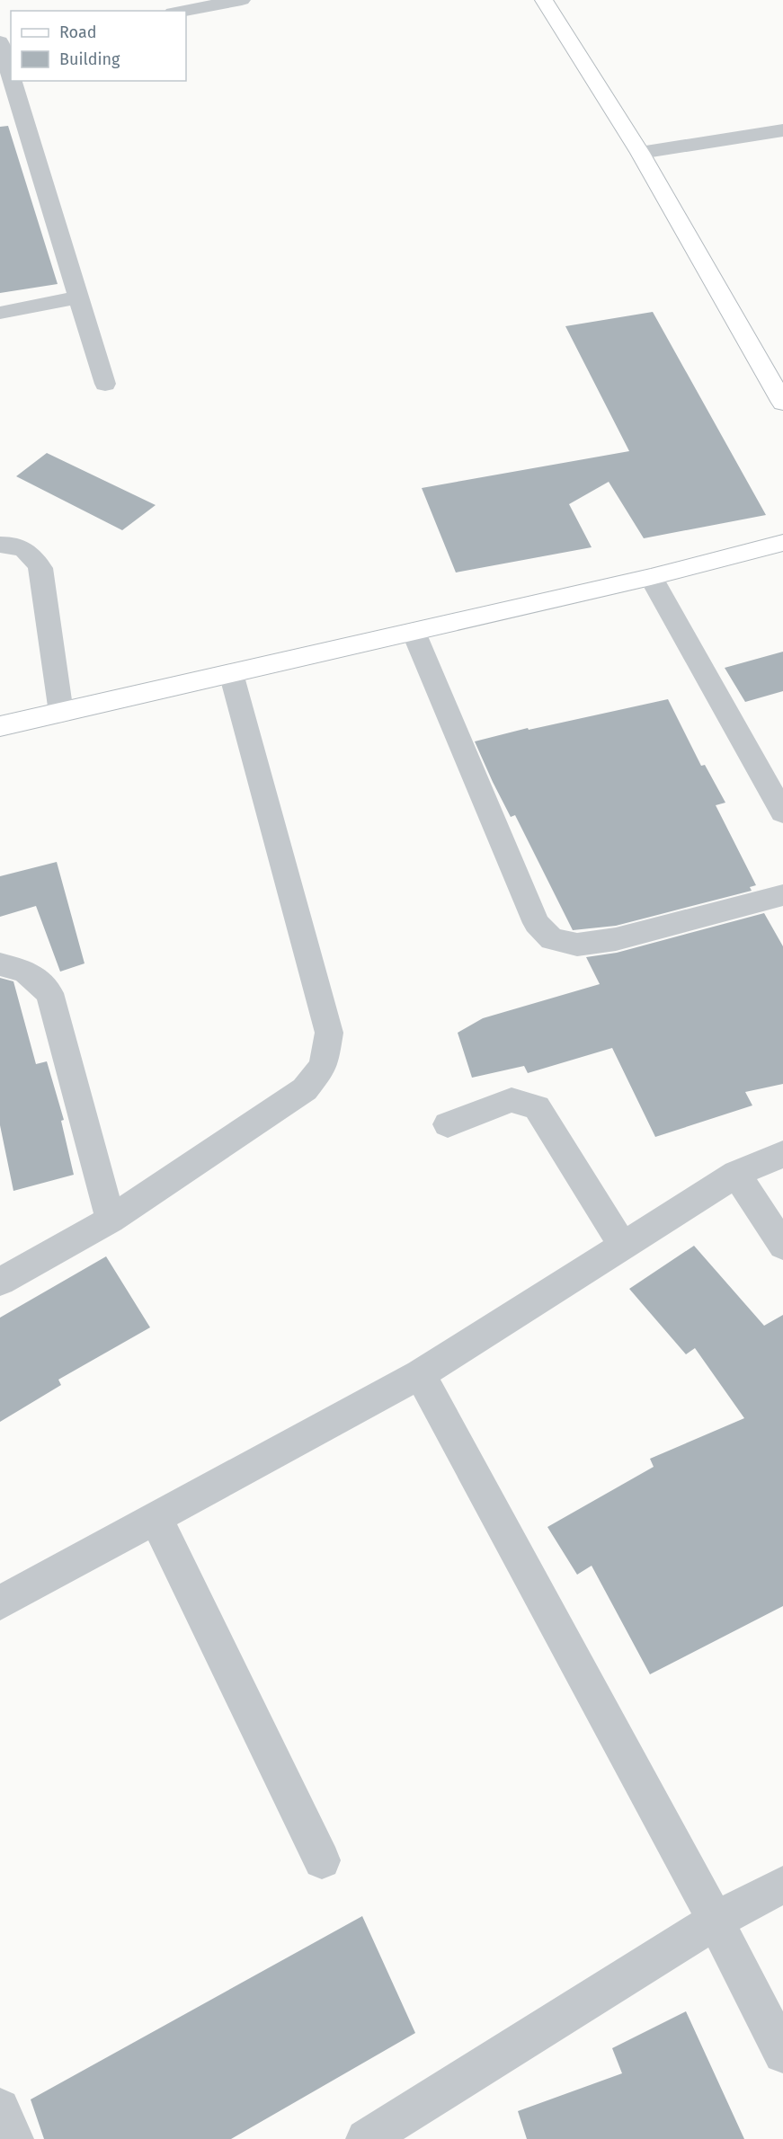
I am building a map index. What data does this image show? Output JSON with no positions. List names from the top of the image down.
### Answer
{
  "legend": ["Road", "Building"]
}
